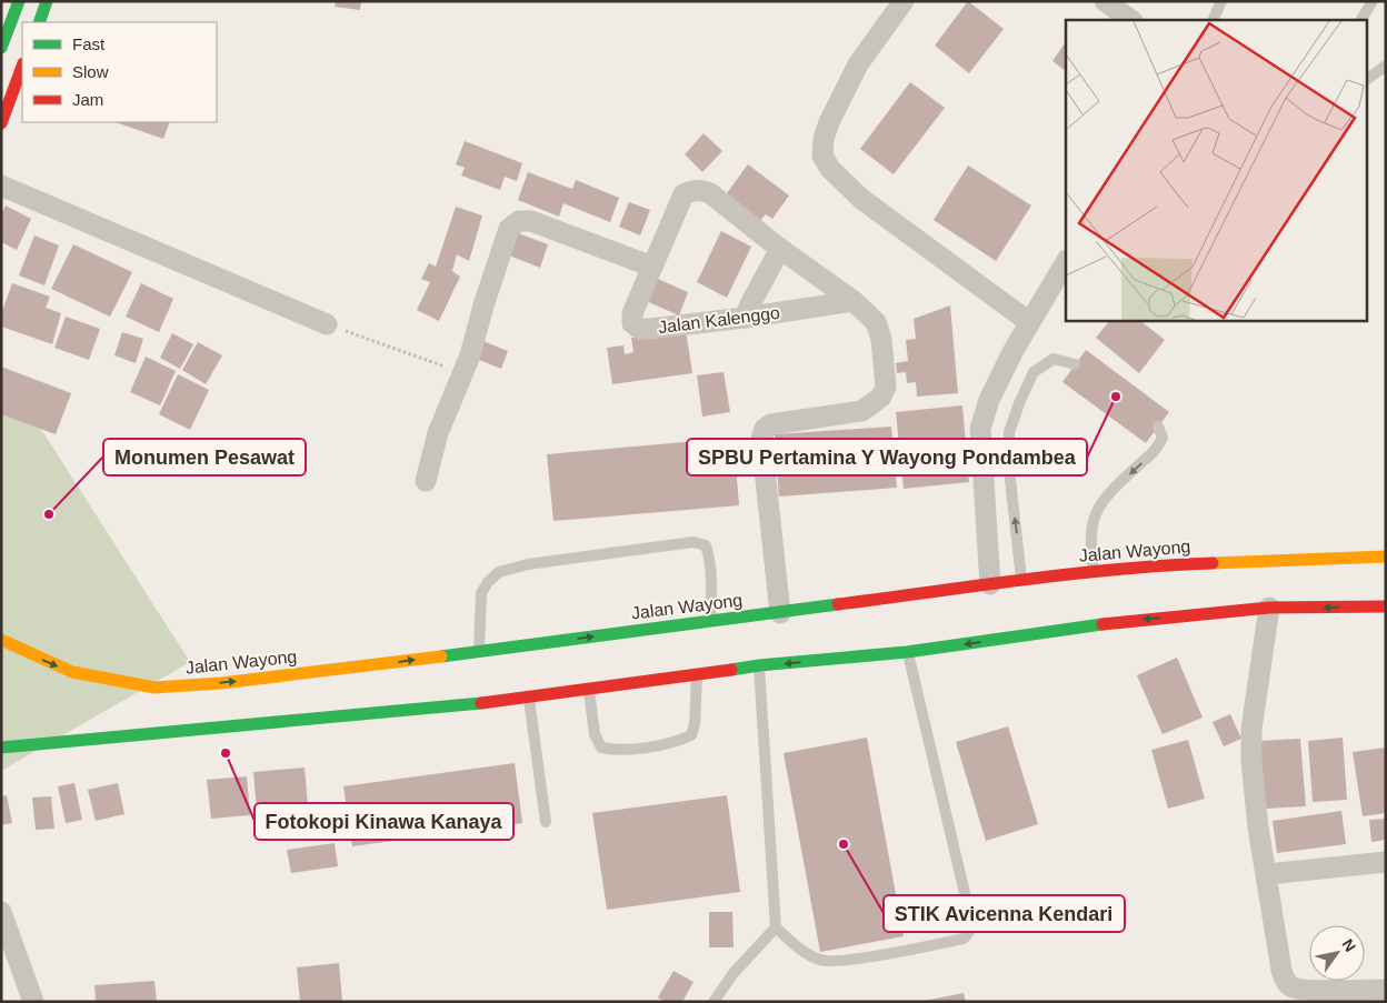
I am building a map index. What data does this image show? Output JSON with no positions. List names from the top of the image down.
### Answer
{
  "streets": {
    "main road": ["Jalan Wayong"],
    "street": ["Jalan Kalenggo"]
  },
  "crossings": [
    ["Jalan Kalenggo", "Jalan Wayong"]
  ],
  "places": [
    "SPBU Pertamina Y Wayong Pondambea",
    "Monumen Pesawat",
    "Fotokopi Kinawa Kanaya",
    "STIK Avicenna Kendari"
  ],
  "legend": ["Fast", "Slow", "Jam"],
  "north": "top right"
}
